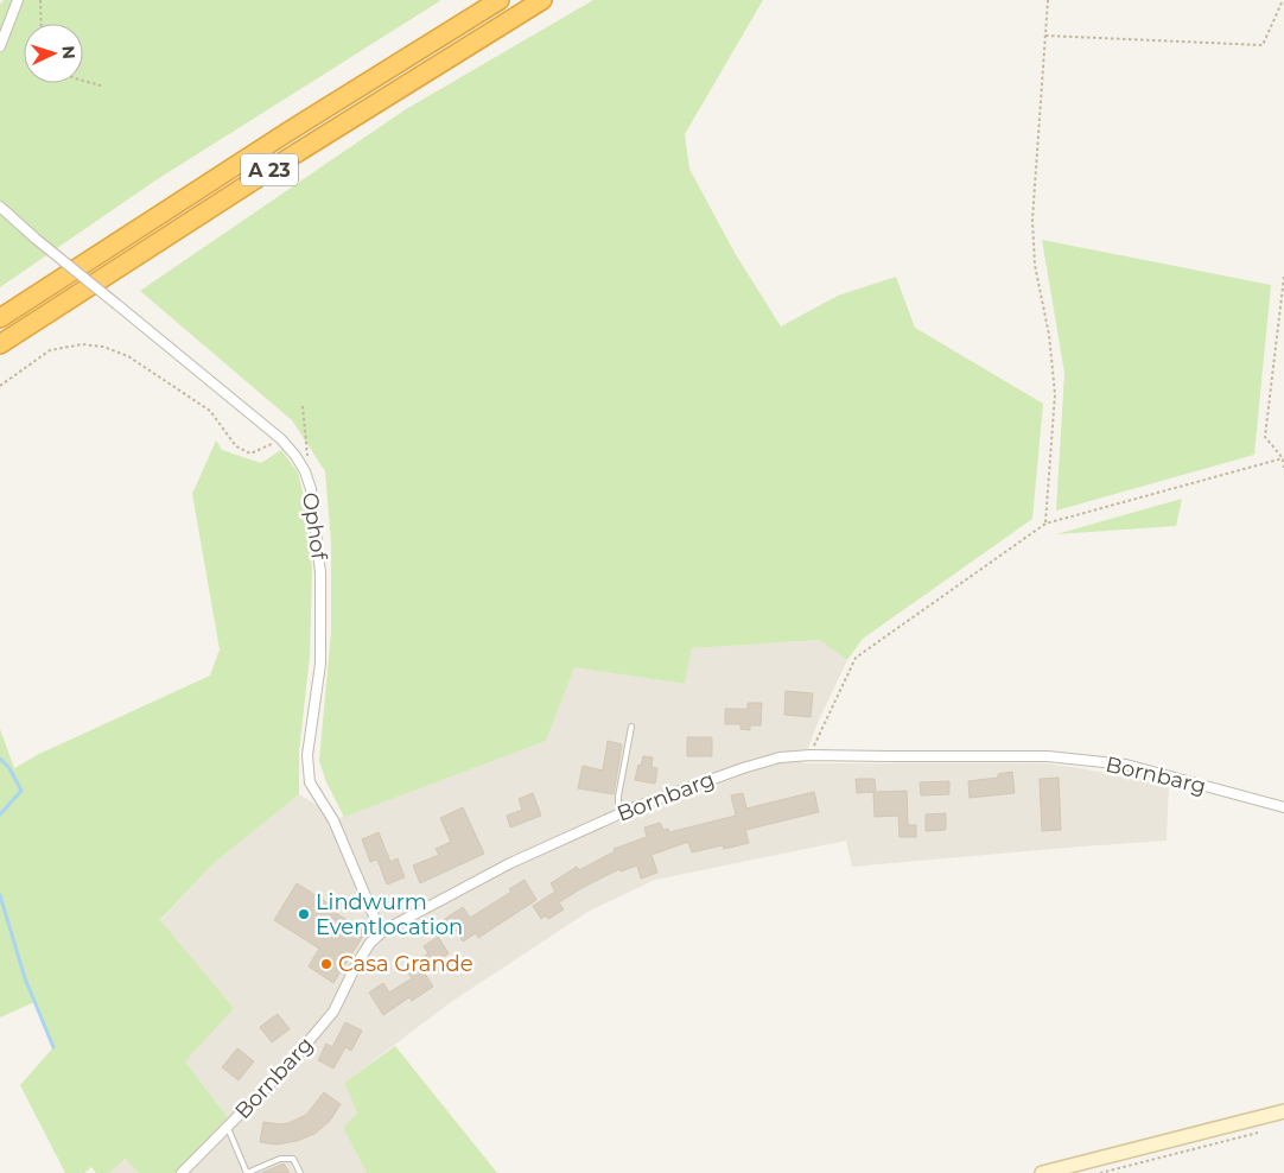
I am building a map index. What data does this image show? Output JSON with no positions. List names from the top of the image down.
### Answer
{
  "streets": {
    "highway": ["A 23"],
    "street": ["Ophof", "Bornbarg"]
  },
  "crossings": [
    ["Ophof", "Bornbarg"]
  ],
  "places": ["Lindwurm Eventlocation", "Casa Grande"],
  "north": "right"
}
